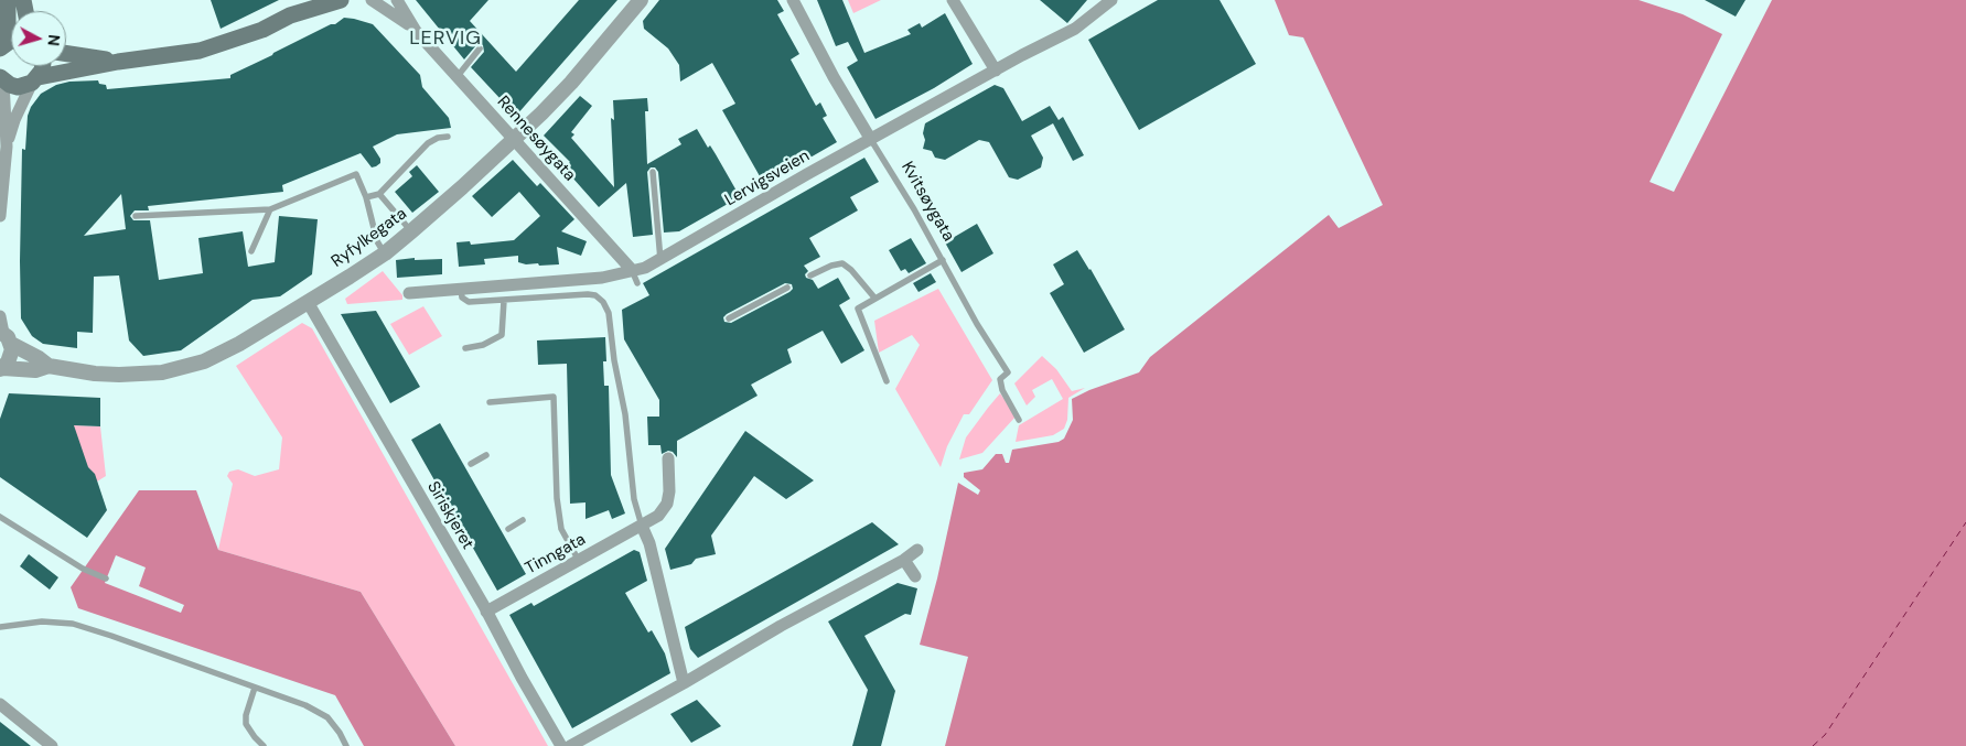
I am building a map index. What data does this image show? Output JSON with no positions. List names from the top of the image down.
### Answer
{
  "streets": {
    "street": [
      "Rennesøygata",
      "Lervigsveien",
      "Kvitsøygata",
      "Ryfylkegata",
      "Siriskjeret",
      "Tinngata"
    ]
  },
  "crossings": [
    ["Rennesøygata", "Lervigsveien"],
    ["Rennesøygata", "Ryfylkegata"],
    ["Lervigsveien", "Kvitsøygata"],
    ["Ryfylkegata", "Siriskjeret"],
    ["Siriskjeret", "Tinngata"]
  ],
  "districts": ["LERVIG"],
  "north": "right"
}
